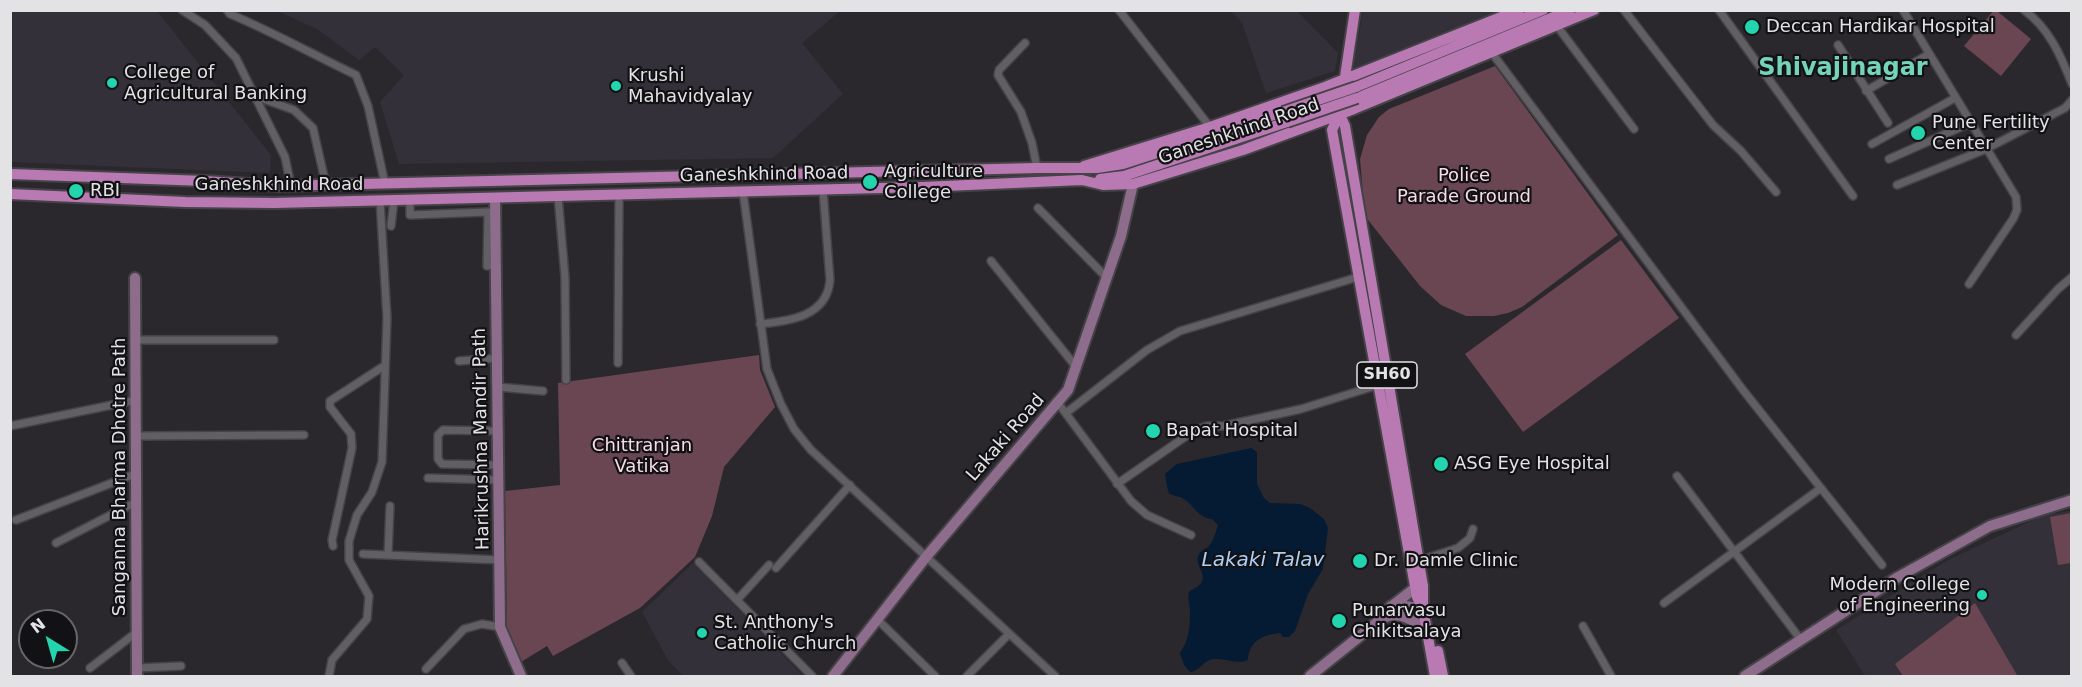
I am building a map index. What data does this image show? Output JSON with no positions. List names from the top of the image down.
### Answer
{
  "streets": {
    "main road": ["Ganeshkhind Road", "SH60"],
    "street": ["Lakaki Road", "Harikrushna Mandir Path", "Sanganna Bharma Dhotre Path"]
  },
  "crossings": [
    ["Ganeshkhind Road", "SH60"],
    ["Ganeshkhind Road", "Lakaki Road"],
    ["Ganeshkhind Road", "Harikrushna Mandir Path"]
  ],
  "districts": ["Shivajinagar"],
  "water": ["Lakaki Talav"],
  "parks": ["Police Parade Ground", "Chittranjan Vatika"],
  "places": [
    "Deccan Hardikar Hospital",
    "College of Agricultural Banking",
    "Krushi Mahavidyalay",
    "Pune Fertility Center",
    "Agriculture College",
    "RBI",
    "Bapat Hospital",
    "ASG Eye Hospital",
    "Dr. Damle Clinic",
    "Modern College of Engineering",
    "Punarvasu Chikitsalaya",
    "St. Anthony's Catholic Church"
  ],
  "north": "top left"
}
